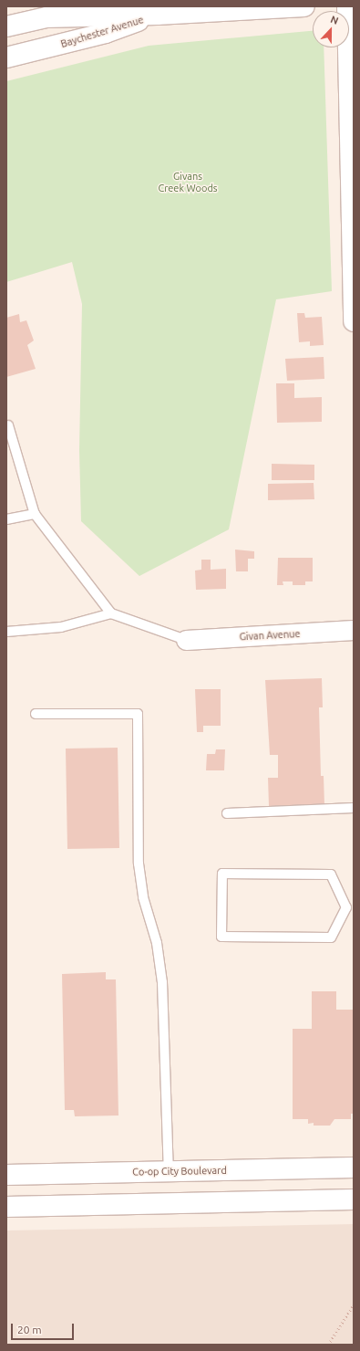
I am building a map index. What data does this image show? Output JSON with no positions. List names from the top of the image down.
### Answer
{
  "streets": {
    "main road": ["Baychester Avenue", "Co-op City Boulevard"],
    "street": ["Givan Avenue"]
  },
  "parks": ["Givans Creek Woods"],
  "scale_bar": "20 m",
  "north": "top"
}
